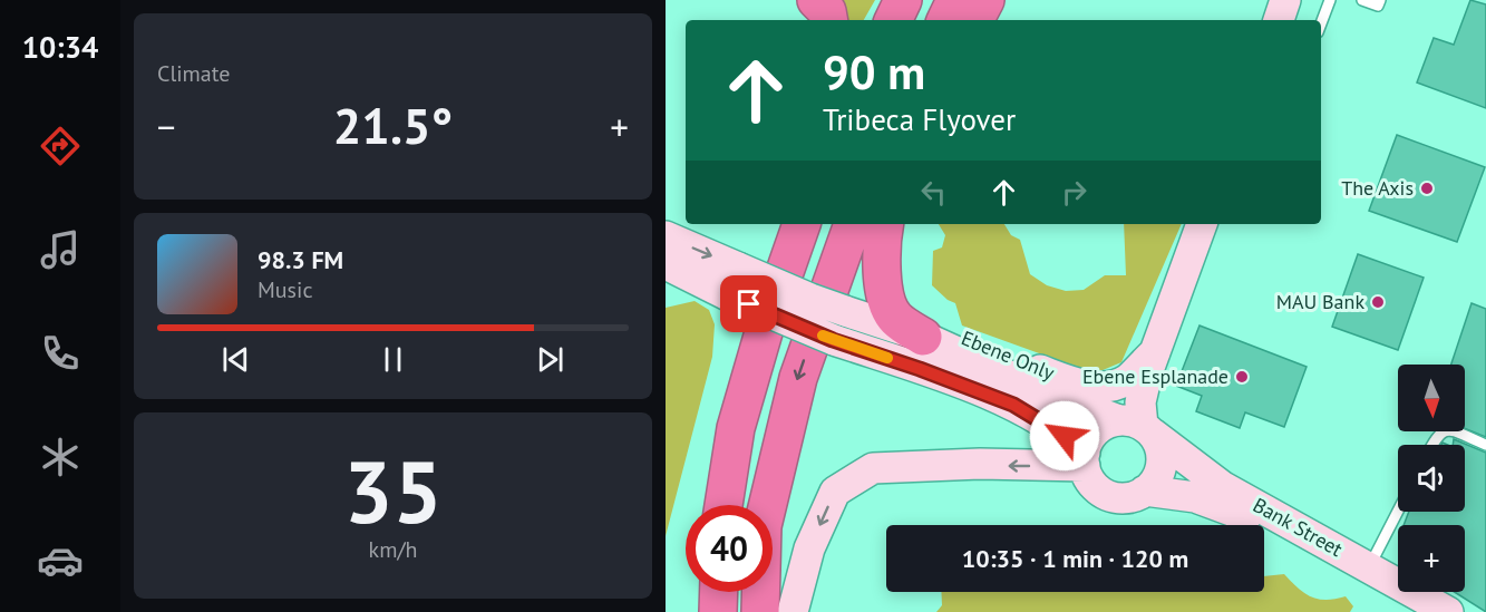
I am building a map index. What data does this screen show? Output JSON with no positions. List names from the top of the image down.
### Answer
{
  "streets": {
    "street": ["Ebene Only", "Bank Street"]
  },
  "crossings": [
    ["Ebene Only", "Bank Street"]
  ],
  "places": ["The Axis", "MAU Bank", "Ebene Esplanade"],
  "north": "bottom",
  "page": {
    "tabs": "10:34",
    "tile": [
      "Climate",
      ["35", "km/h"]
    ],
    "turn": ["90 m", "Tribeca Flyover"],
    "heat": ["−", "21.5°", "+"],
    "song": ["98.3 FM", "Music"],
    "map_buttons": "+",
    "limit": "40",
    "trip": "10:35 · 1 min · 120 m"
  }
}
